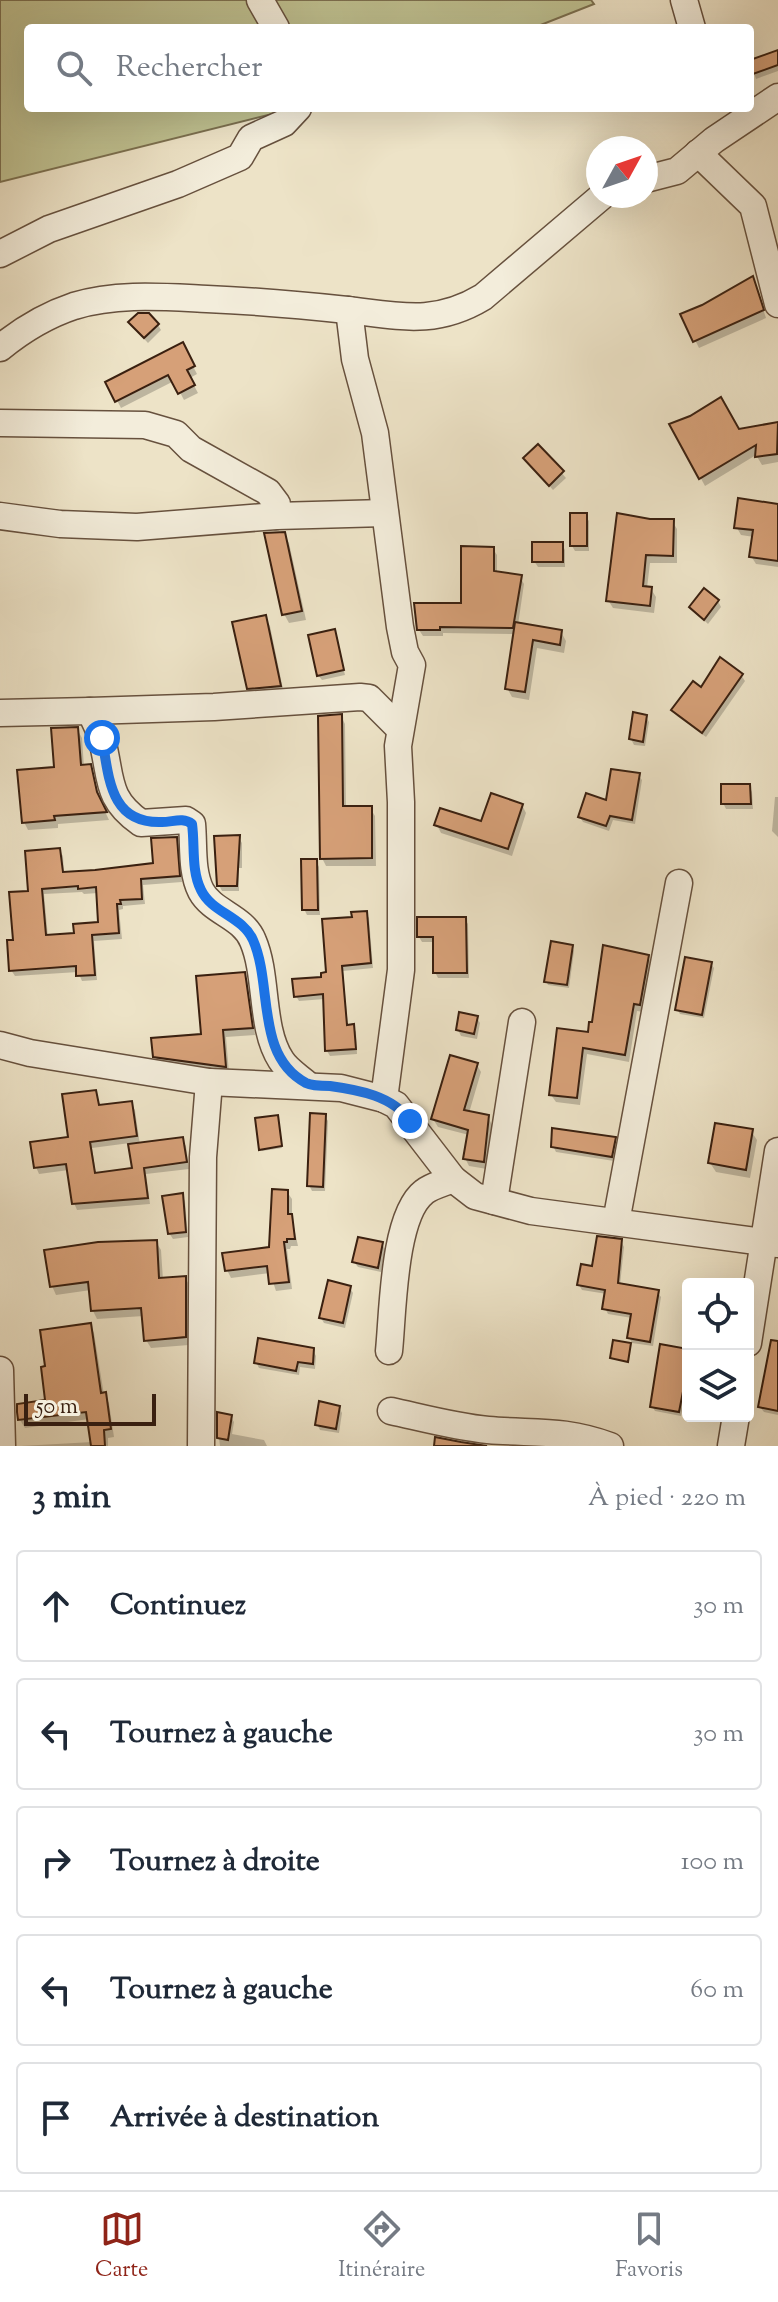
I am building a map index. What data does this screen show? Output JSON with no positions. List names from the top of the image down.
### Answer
{
  "scale_bar": "50 m",
  "north": "top right",
  "page": {
    "search": "Rechercher",
    "scale": "50 m",
    "heading": ["3 min", "À pied · 220 m"],
    "list": [
      ["Continuez", "30 m"],
      ["Tournez à gauche", "30 m"],
      ["Tournez à droite", "100 m"],
      ["Tournez à gauche", "60 m"],
      "Arrivée à destination"
    ],
    "nav": ["Carte", "Itinéraire", "Favoris"]
  }
}
